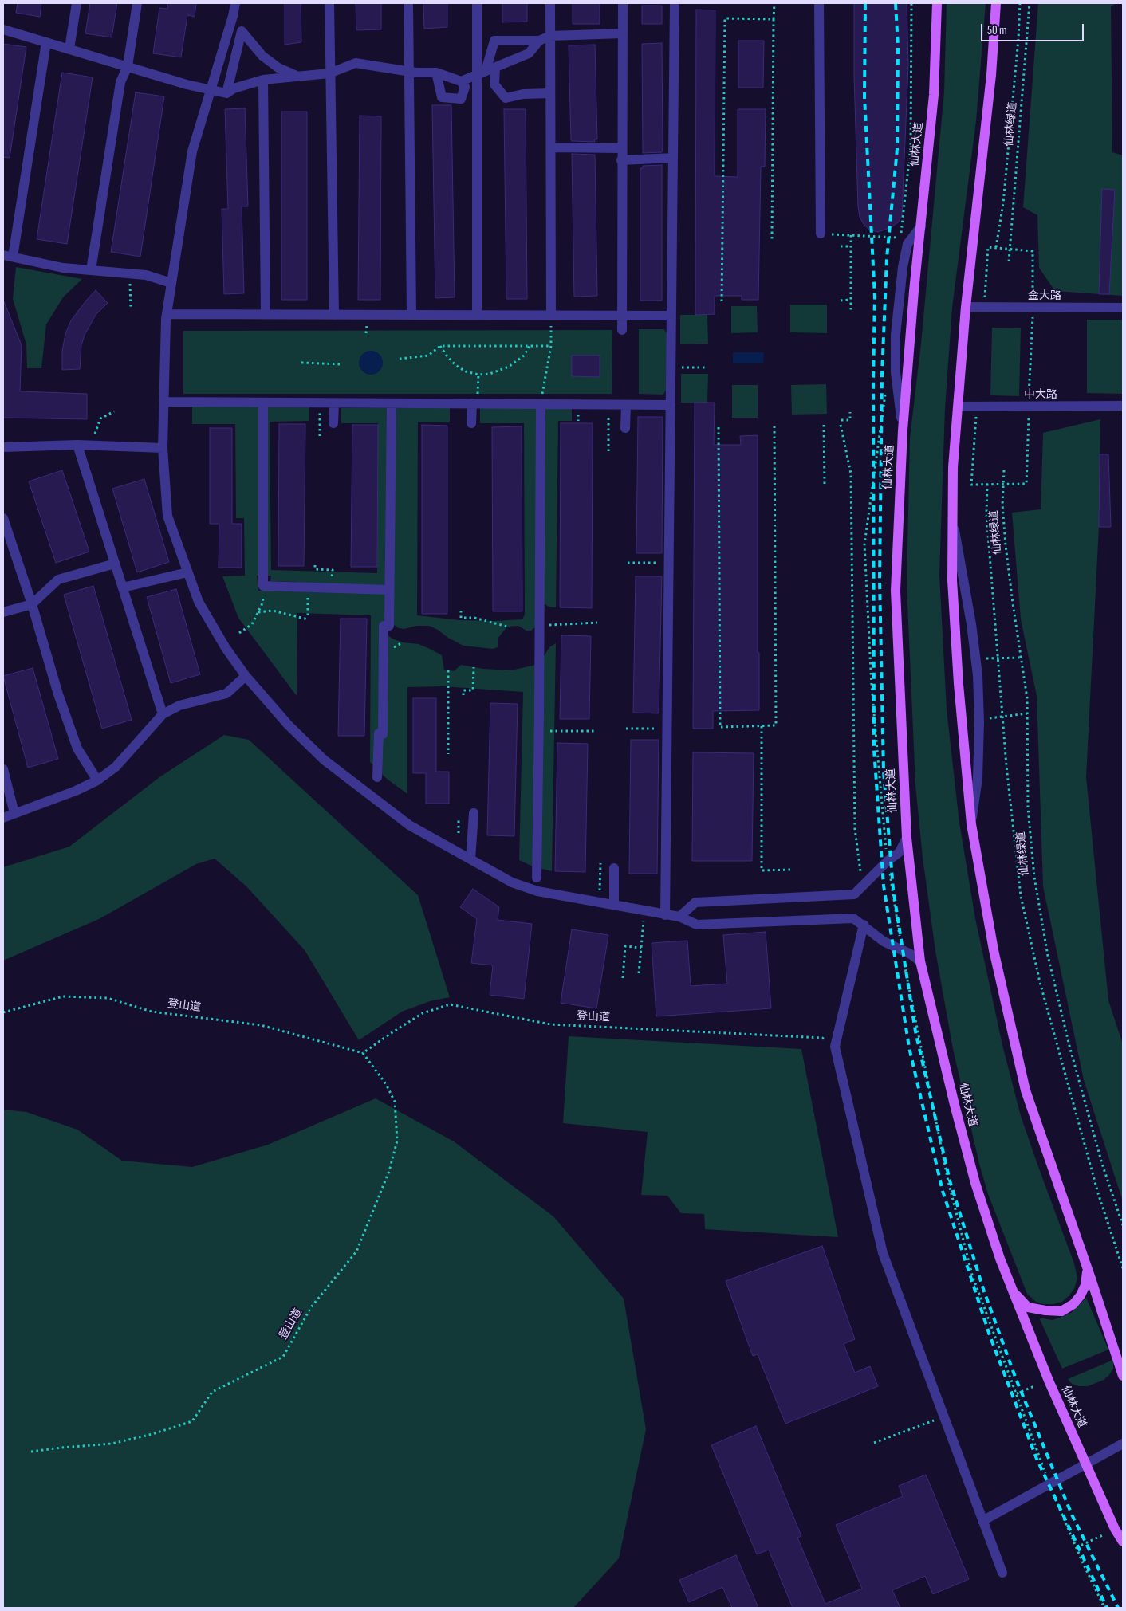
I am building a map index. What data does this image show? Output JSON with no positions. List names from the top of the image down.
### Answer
{
  "streets": {
    "main road": ["仙林大道"],
    "street": ["金大路", "中大路"],
    "path": ["仙林绿道", "登山道"]
  },
  "scale_bar": "50 m"
}
